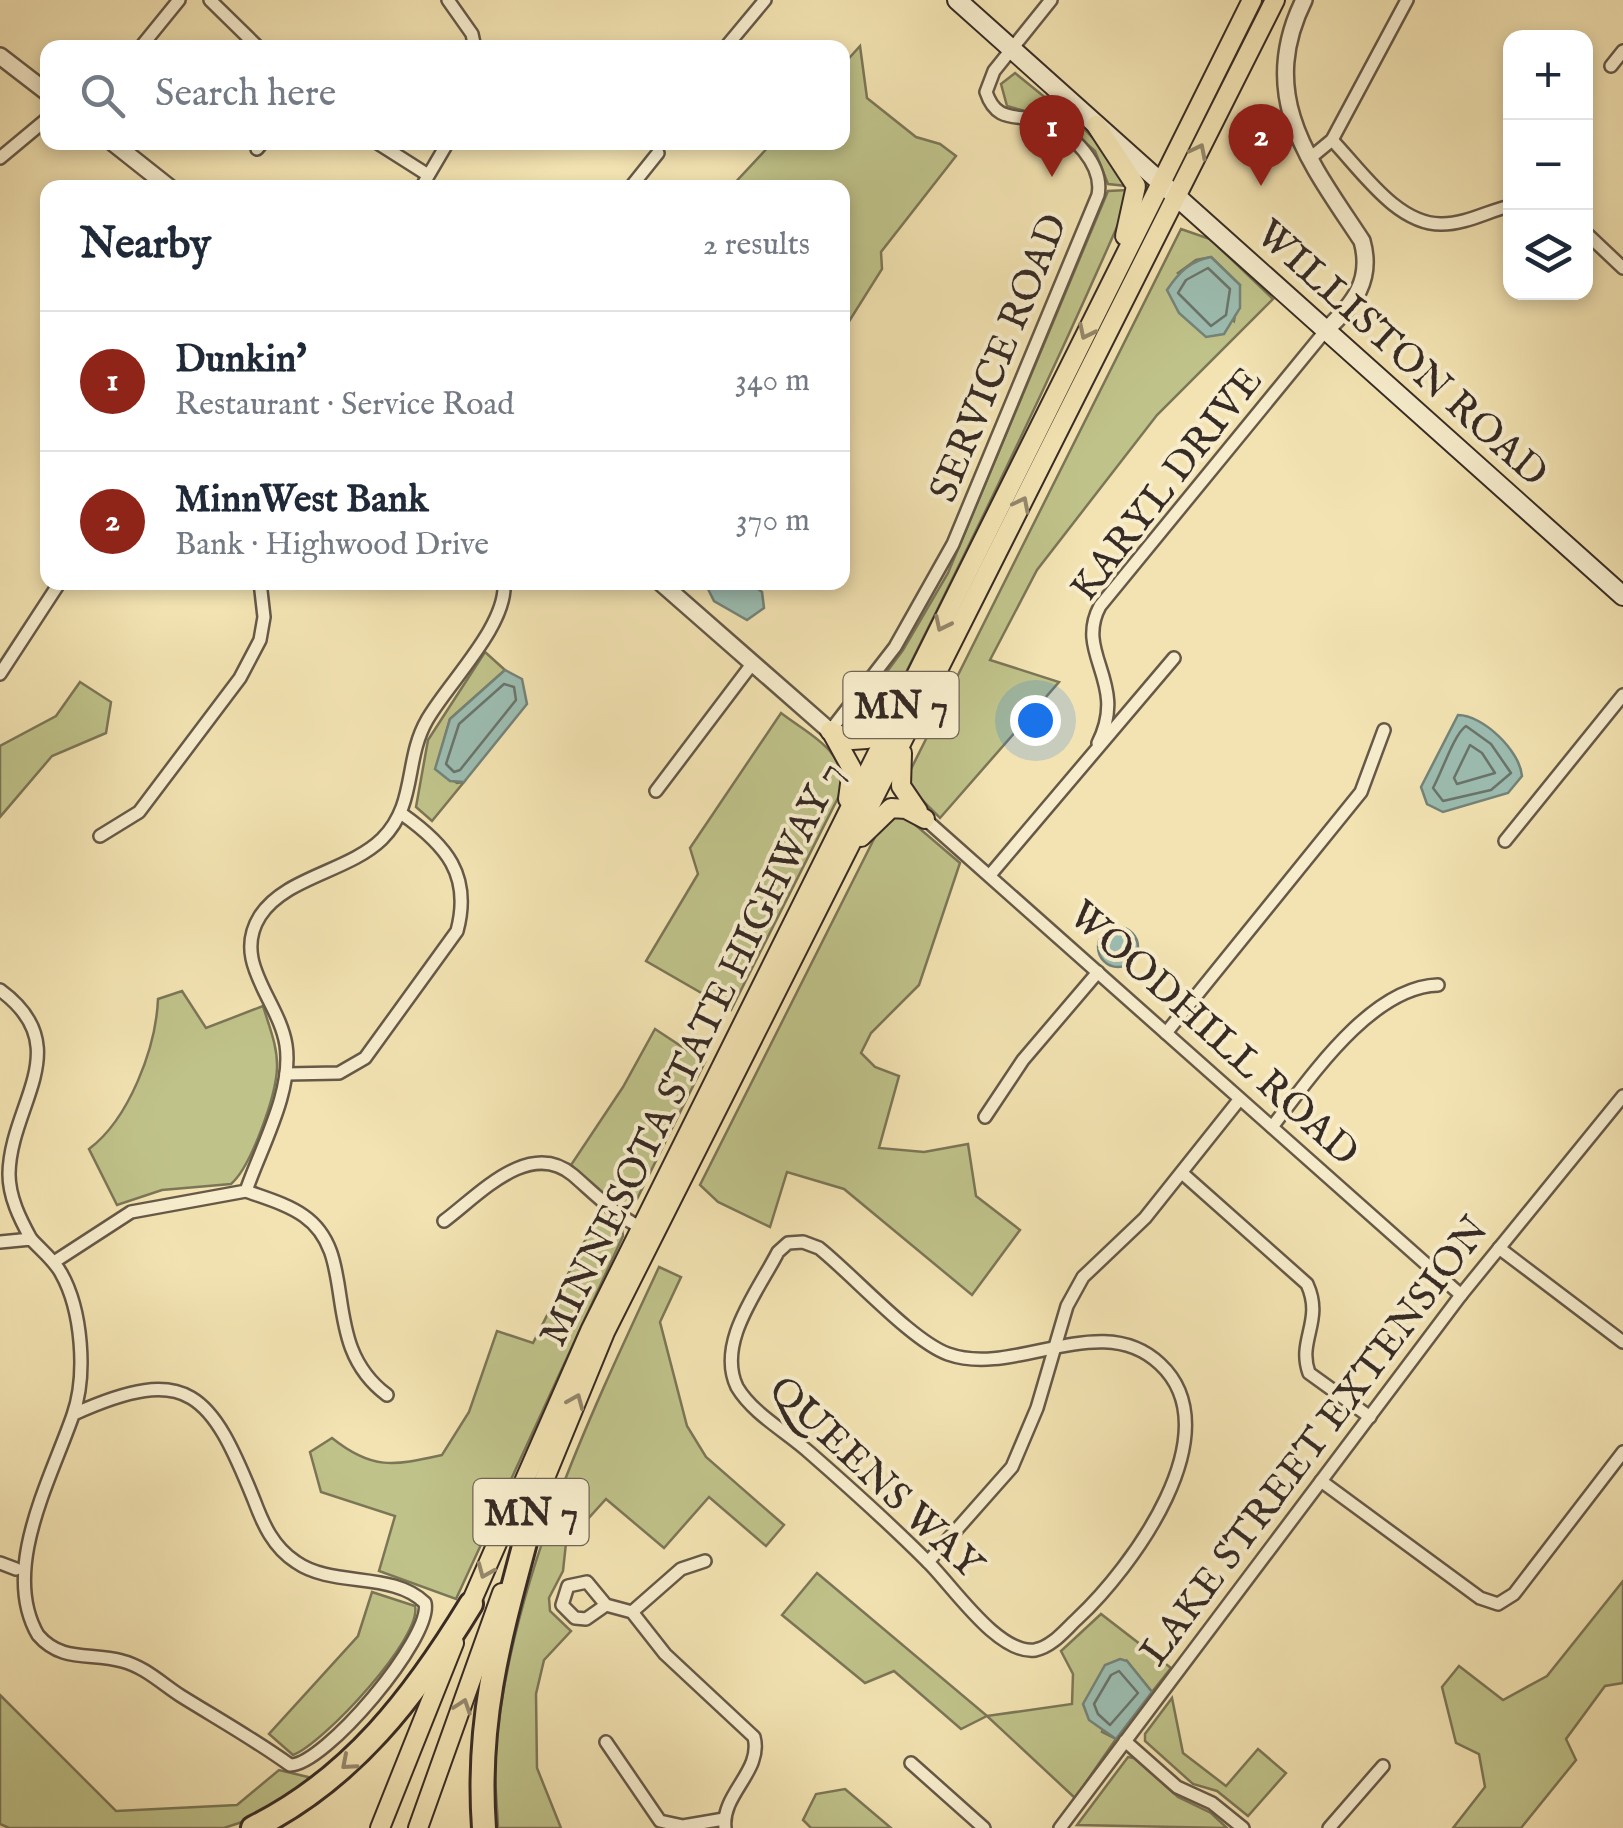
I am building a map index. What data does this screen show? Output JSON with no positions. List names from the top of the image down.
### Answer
{
  "streets": {
    "main road": ["WILLISTON ROAD", "MN 7", "MINNESOTA STATE HIGHWAY 7"],
    "street": [
      "SERVICE ROAD",
      "KARYL DRIVE",
      "WOODHILL ROAD",
      "LAKE STREET EXTENSION",
      "QUEENS WAY"
    ]
  },
  "crossings": [
    ["WILLISTON ROAD", "SERVICE ROAD"],
    ["WILLISTON ROAD", "KARYL DRIVE"],
    ["WILLISTON ROAD", "MINNESOTA STATE HIGHWAY 7"],
    ["WOODHILL ROAD", "LAKE STREET EXTENSION"]
  ],
  "page": {
    "map_buttons": ["+", "−"],
    "search": "Search here",
    "pins": ["1", "2"],
    "heading": ["Nearby", "2 results"],
    "list": [
      {
        "mark": "1",
        "name": "Dunkin'",
        "note": "Restaurant · Service Road",
        "value": "340 m"
      },
      {
        "mark": "2",
        "name": "MinnWest Bank",
        "note": "Bank · Highwood Drive",
        "value": "370 m"
      }
    ]
  }
}
